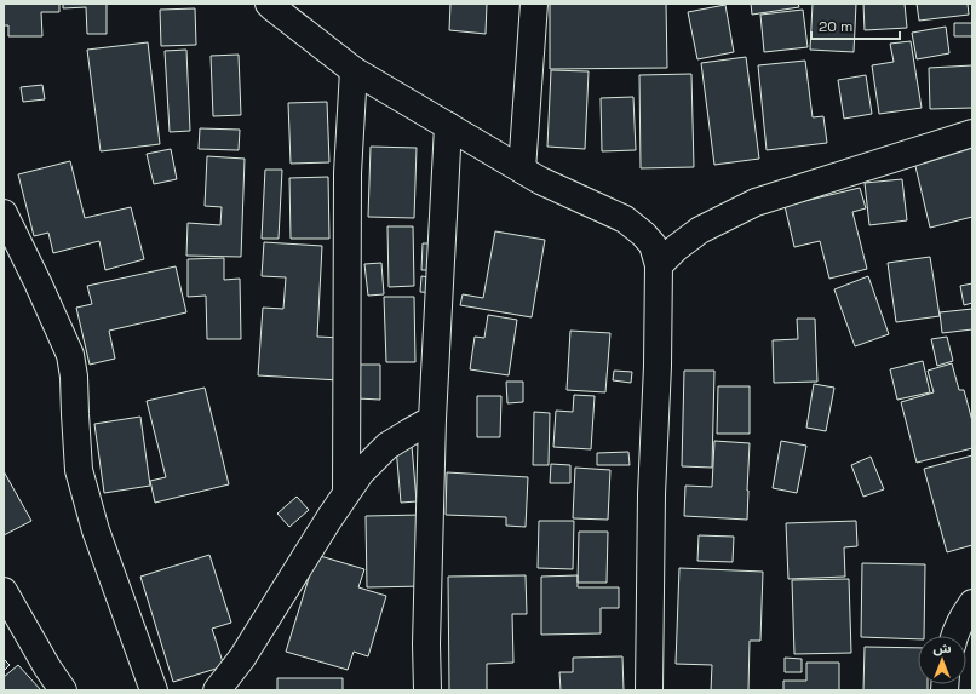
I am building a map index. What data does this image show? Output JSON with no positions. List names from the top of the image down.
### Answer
{
  "scale_bar": "20 m",
  "north": "top"
}
